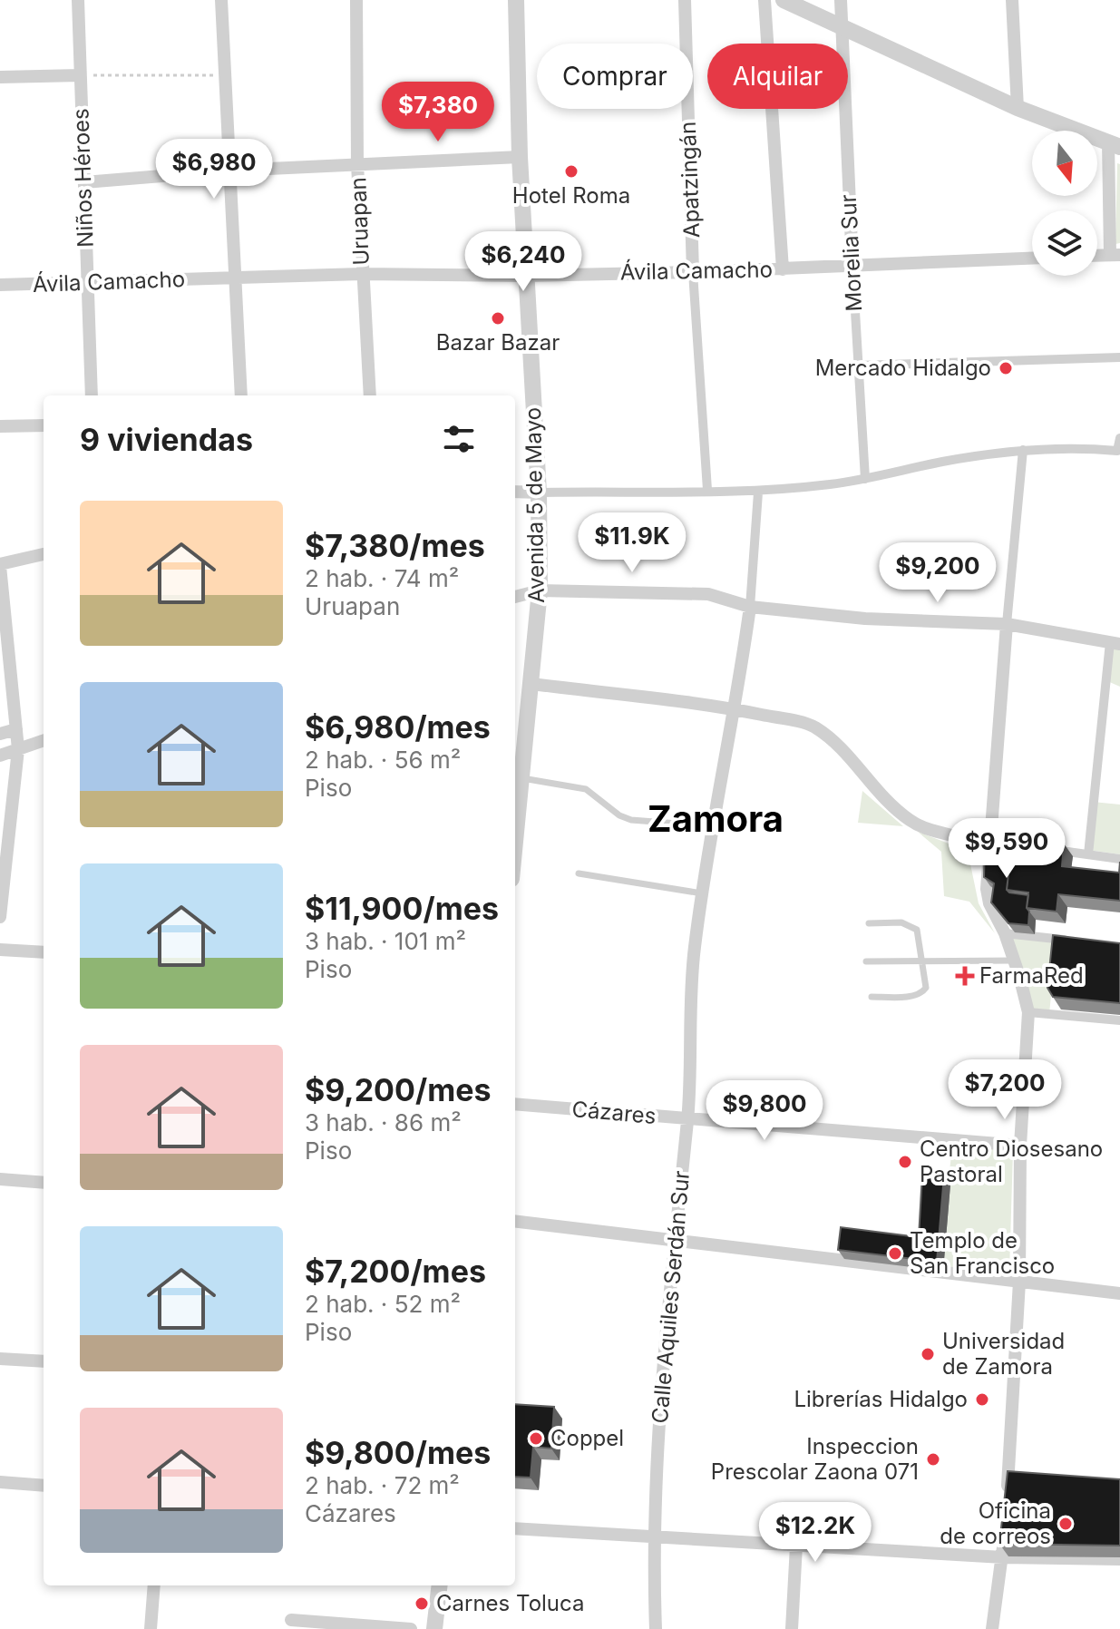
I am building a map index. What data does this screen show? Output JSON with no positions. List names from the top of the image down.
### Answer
{
  "streets": {
    "street": [
      "Niños Héroes",
      "Apatzingán",
      "Uruapan",
      "Morelia Sur",
      "Ávila Camacho",
      "Avenida 5 de Mayo",
      "Cázares",
      "Calle Aquiles Serdán Sur"
    ]
  },
  "crossings": [
    ["Niños Héroes", "Ávila Camacho"],
    ["Apatzingán", "Ávila Camacho"],
    ["Uruapan", "Ávila Camacho"],
    ["Morelia Sur", "Ávila Camacho"],
    ["Ávila Camacho", "Avenida 5 de Mayo"],
    ["Cázares", "Calle Aquiles Serdán Sur"]
  ],
  "districts": ["Zamora"],
  "places": {
    "other": [
      "Hotel Roma",
      "Bazar Bazar",
      "Mercado Hidalgo",
      "Centro Diosesano Pastoral",
      "Templo de San Francisco",
      "Universidad de Zamora",
      "Librerías Hidalgo",
      "Coppel",
      "Inspeccion Prescolar Zaona 071",
      "Oficina de correos",
      "Carnes Toluca"
    ],
    "health": ["FarmaRed"]
  },
  "north": "bottom",
  "page": {
    "chip": ["Comprar", "Alquilar"],
    "price": [
      "$7,380",
      "$6,980",
      "$6,240",
      "$11.9K",
      "$9,200",
      "$9,590",
      "$7,200",
      "$9,800",
      "$12.2K"
    ],
    "heading": "9 viviendas",
    "list": [
      {
        "name": "$7,380/mes",
        "note": "2 hab. · 74 m² · Uruapan"
      },
      {
        "name": "$6,980/mes",
        "note": "2 hab. · 56 m² · Piso"
      },
      {
        "name": "$11,900/mes",
        "note": "3 hab. · 101 m² · Piso"
      },
      {
        "name": "$9,200/mes",
        "note": "3 hab. · 86 m² · Piso"
      },
      {
        "name": "$7,200/mes",
        "note": "2 hab. · 52 m² · Piso"
      },
      {
        "name": "$9,800/mes",
        "note": "2 hab. · 72 m² · Cázares"
      }
    ]
  }
}
